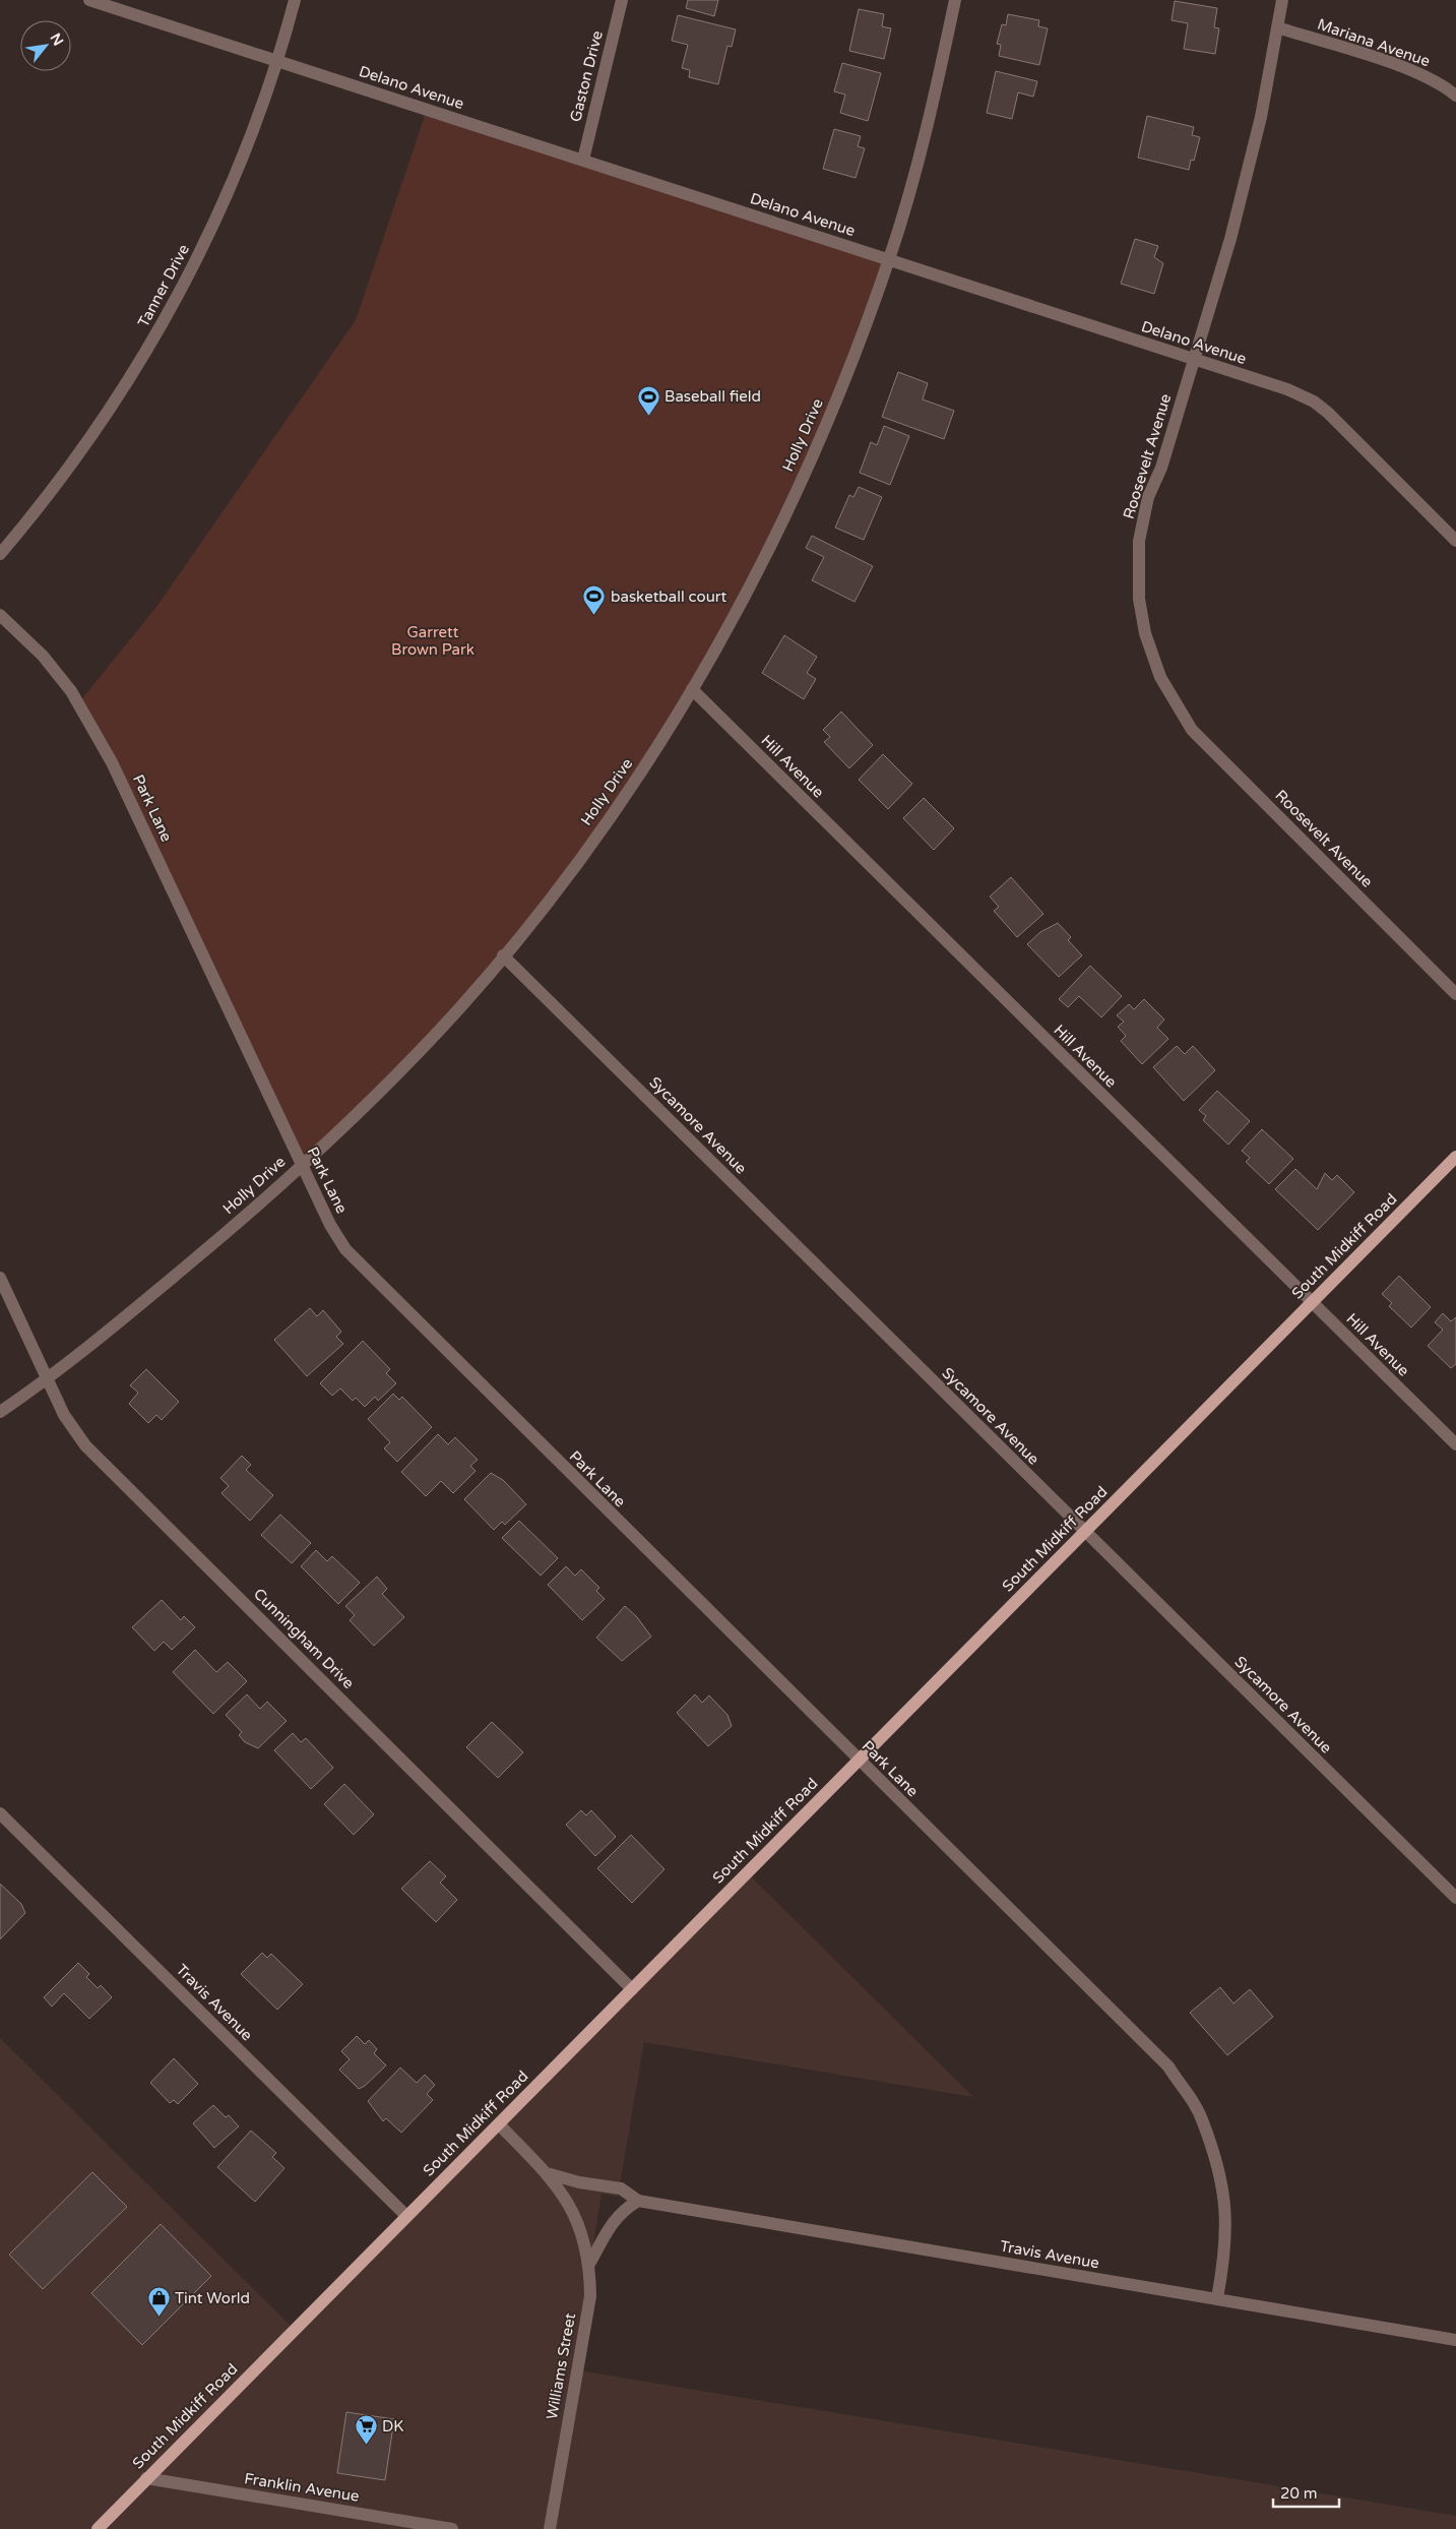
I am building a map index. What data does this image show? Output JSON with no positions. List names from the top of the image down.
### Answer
{
  "streets": {
    "main road": ["South Midkiff Road"],
    "street": [
      "Mariana Avenue",
      "Gaston Drive",
      "Delano Avenue",
      "Tanner Drive",
      "Holly Drive",
      "Roosevelt Avenue",
      "Hill Avenue",
      "Park Lane",
      "Sycamore Avenue",
      "Cunningham Drive",
      "Travis Avenue",
      "Williams Street",
      "Franklin Avenue"
    ]
  },
  "crossings": [
    ["Mariana Avenue", "Roosevelt Avenue"],
    ["Gaston Drive", "Delano Avenue"],
    ["Delano Avenue", "Tanner Drive"],
    ["Delano Avenue", "Holly Drive"],
    ["Delano Avenue", "Roosevelt Avenue"],
    ["Holly Drive", "Hill Avenue"],
    ["Holly Drive", "Park Lane"],
    ["Holly Drive", "Sycamore Avenue"],
    ["Holly Drive", "Cunningham Drive"],
    ["Hill Avenue", "South Midkiff Road"],
    ["Park Lane", "South Midkiff Road"],
    ["Park Lane", "Travis Avenue"],
    ["Sycamore Avenue", "South Midkiff Road"],
    ["South Midkiff Road", "Cunningham Drive"],
    ["South Midkiff Road", "Travis Avenue"],
    ["South Midkiff Road", "Franklin Avenue"],
    ["Travis Avenue", "Williams Street"]
  ],
  "parks": ["Garrett Brown Park"],
  "places": {
    "sports": ["Baseball field", "basketball court"],
    "shop": ["Tint World"],
    "supermarket": ["DK"]
  },
  "scale_bar": "20 m",
  "north": "top right"
}
